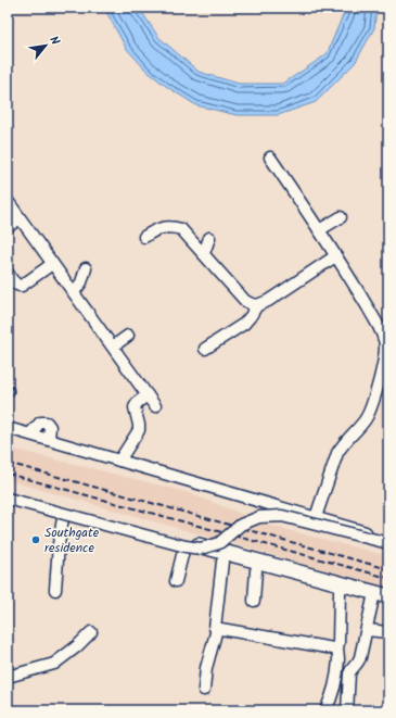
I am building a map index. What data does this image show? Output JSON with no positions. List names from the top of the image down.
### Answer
{
  "places": ["Southgate residence"],
  "north": "top right"
}
